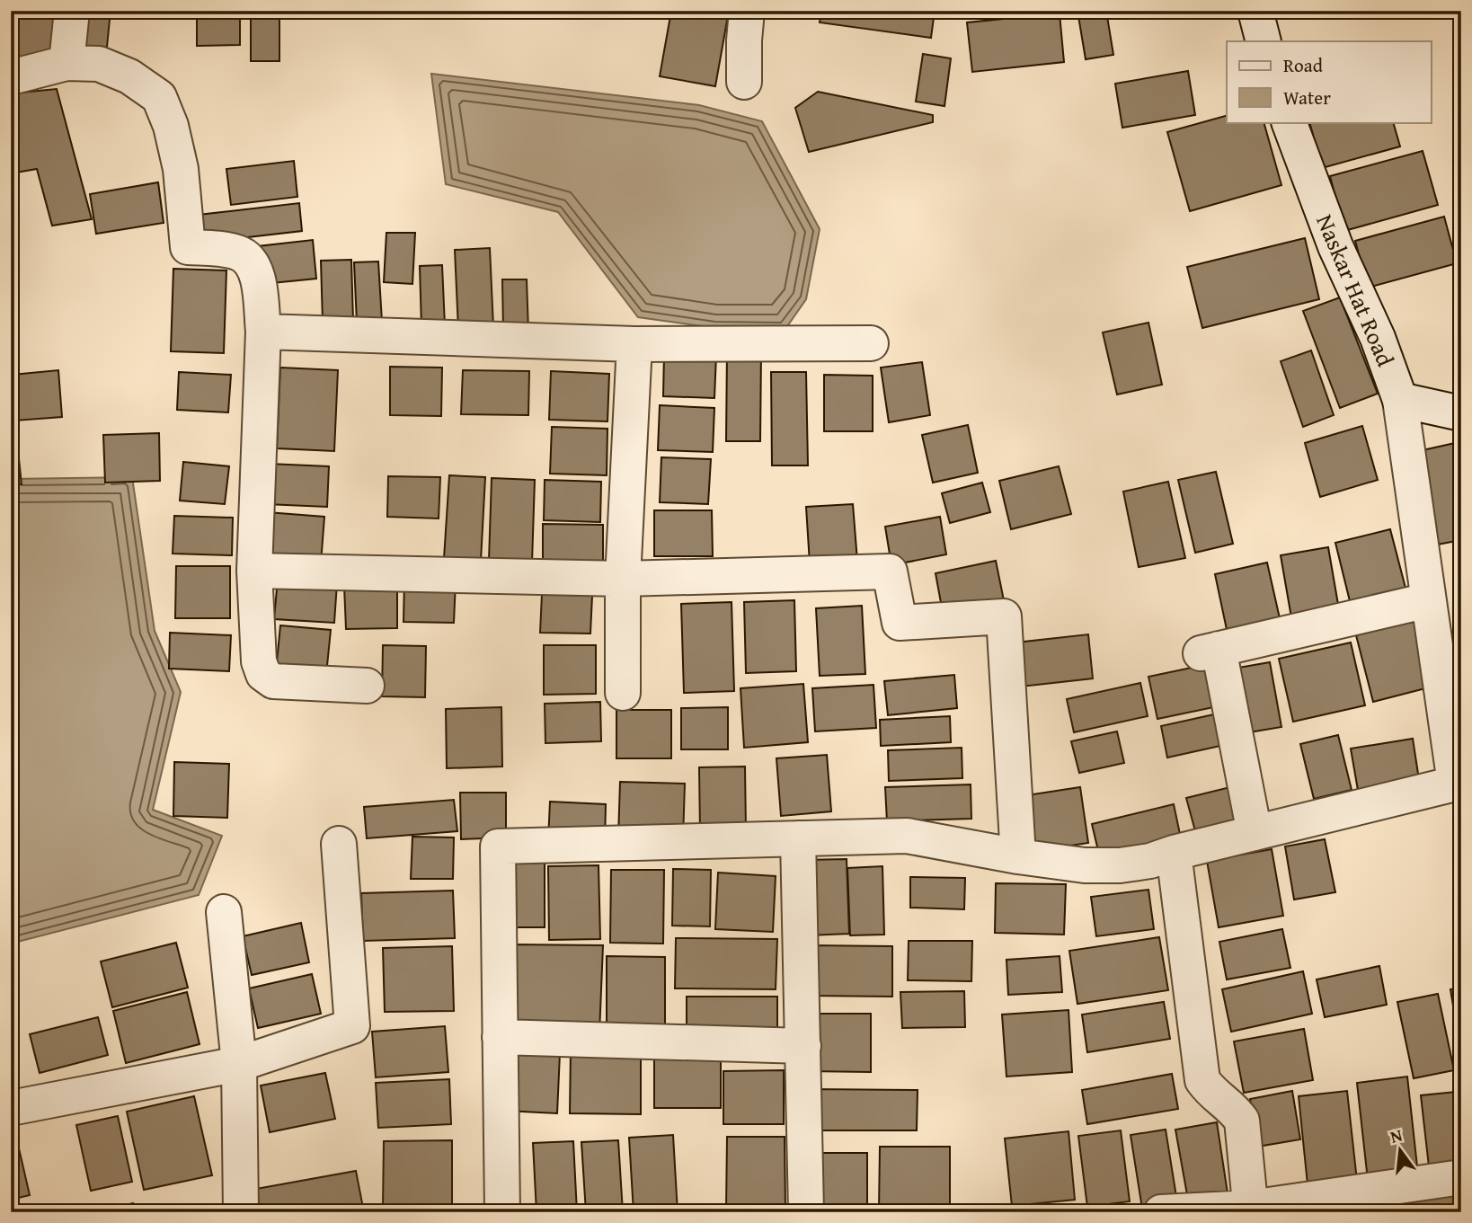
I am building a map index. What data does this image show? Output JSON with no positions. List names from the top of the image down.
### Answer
{
  "streets": {
    "street": ["Naskar Hat Road"]
  },
  "legend": ["Road", "Water"],
  "north": "top"
}
